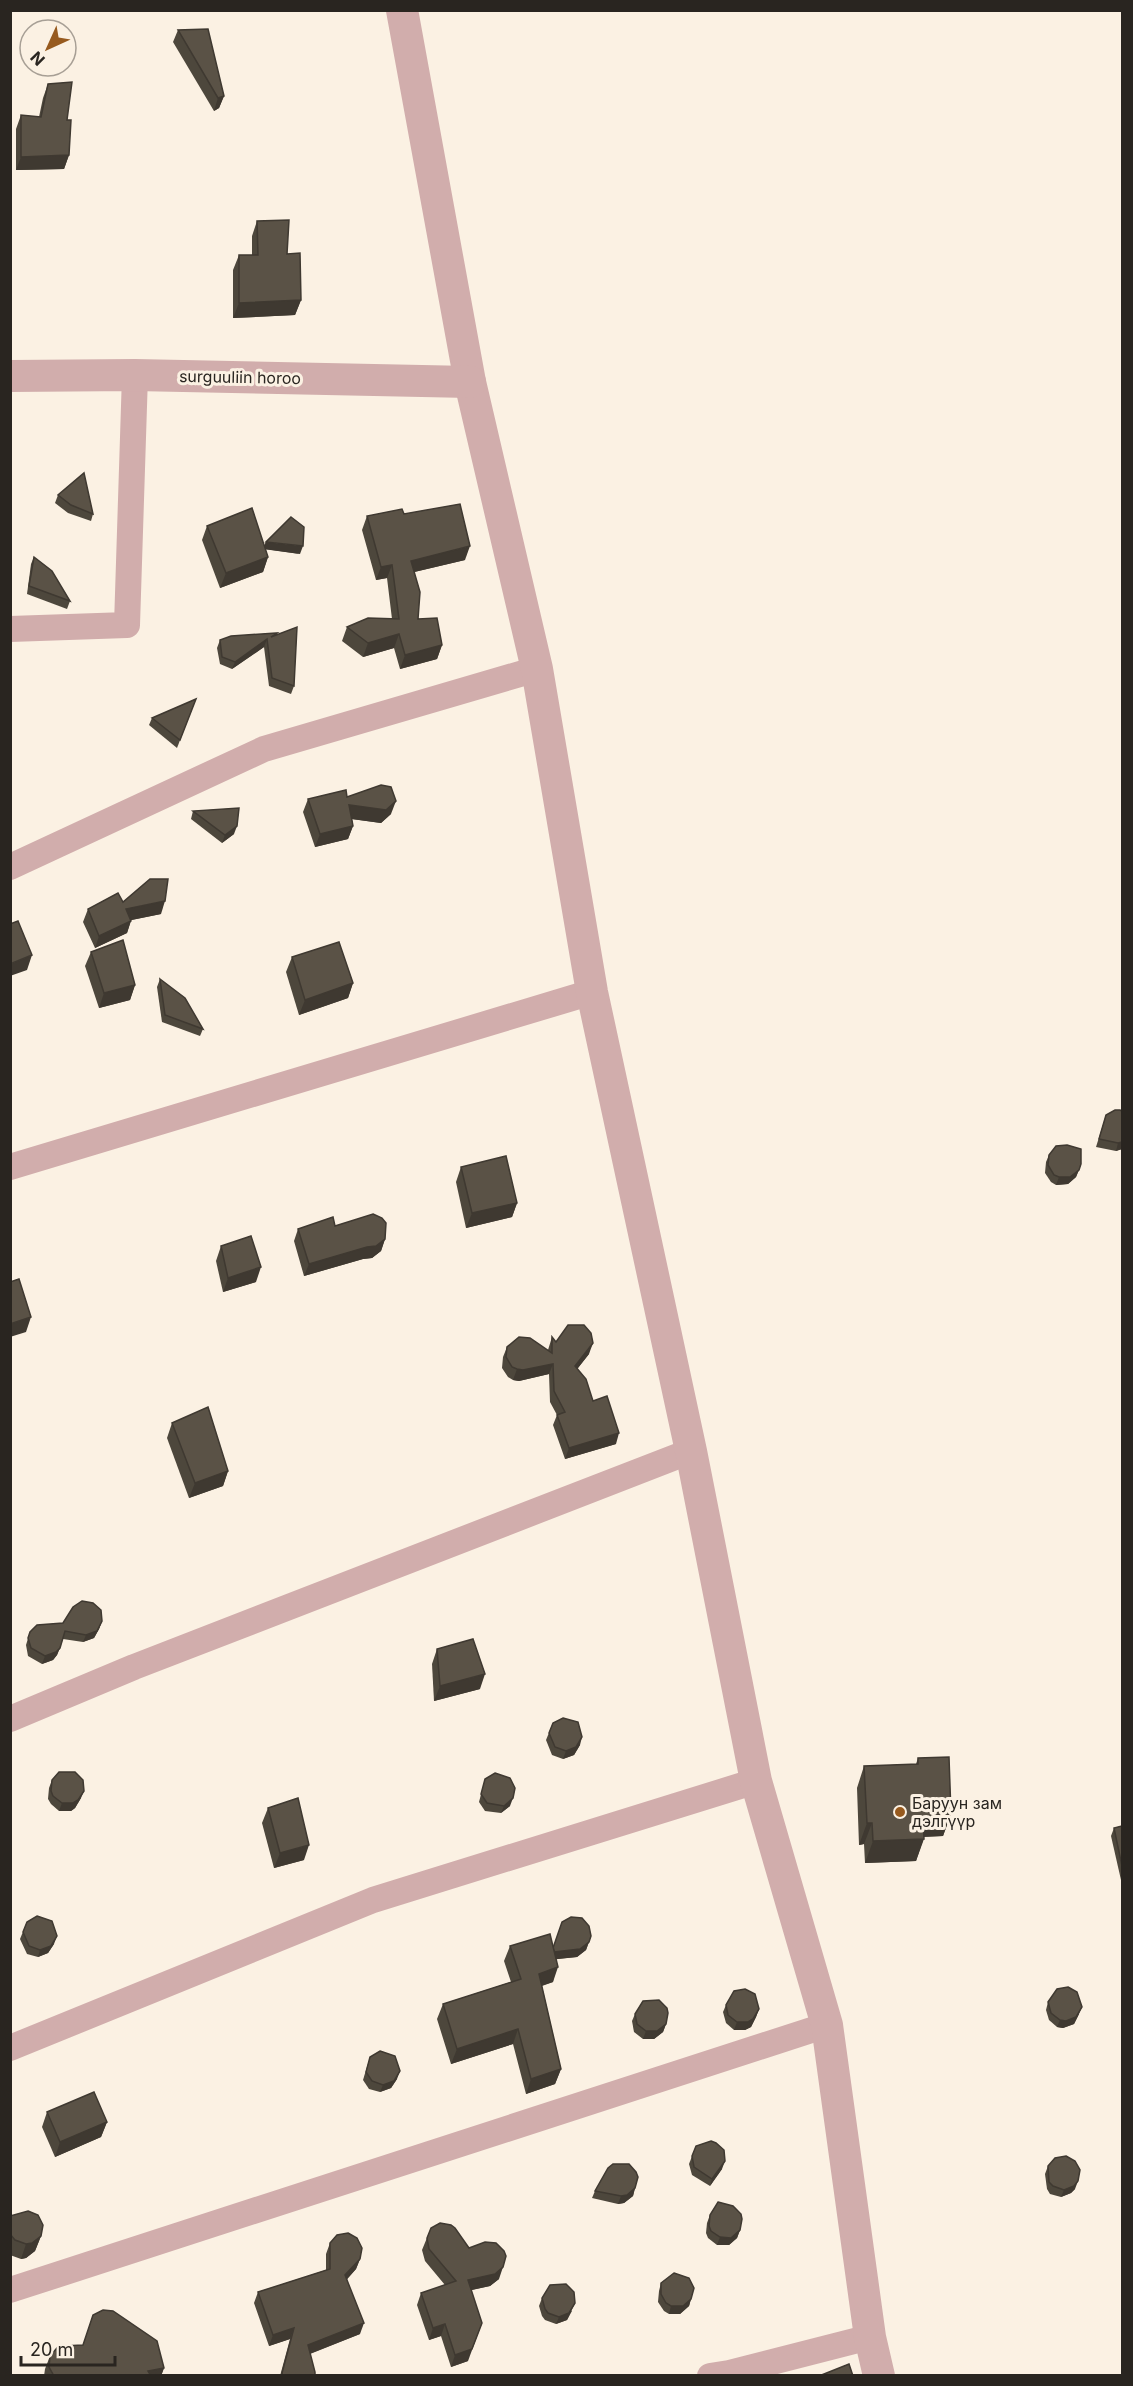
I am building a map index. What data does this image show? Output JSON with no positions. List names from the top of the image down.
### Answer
{
  "streets": {
    "street": ["surguuliin horoo"]
  },
  "places": ["Баруун зам дэлгүүр"],
  "scale_bar": "20 m",
  "north": "bottom left"
}
